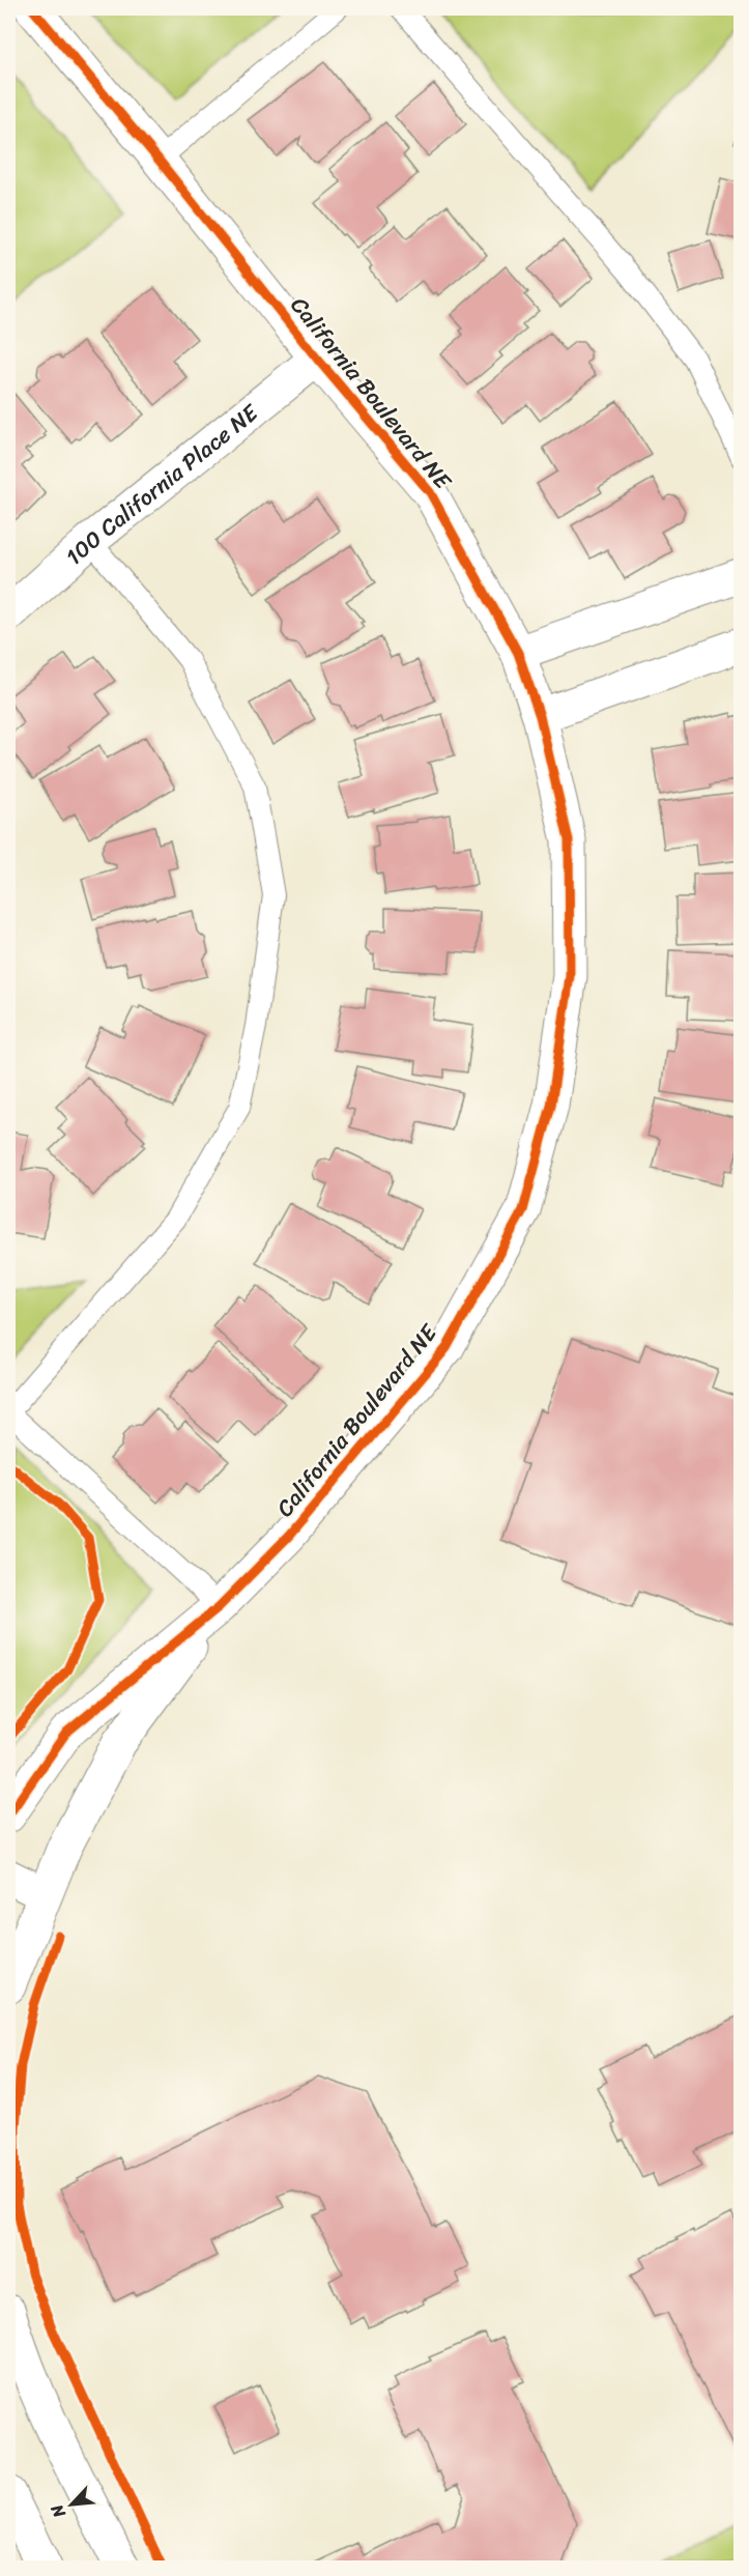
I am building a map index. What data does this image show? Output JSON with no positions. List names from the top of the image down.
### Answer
{
  "streets": {
    "street": ["California Boulevard NE", "100 California Place NE"]
  },
  "crossings": [
    ["California Boulevard NE", "100 California Place NE"]
  ],
  "north": "bottom left"
}
